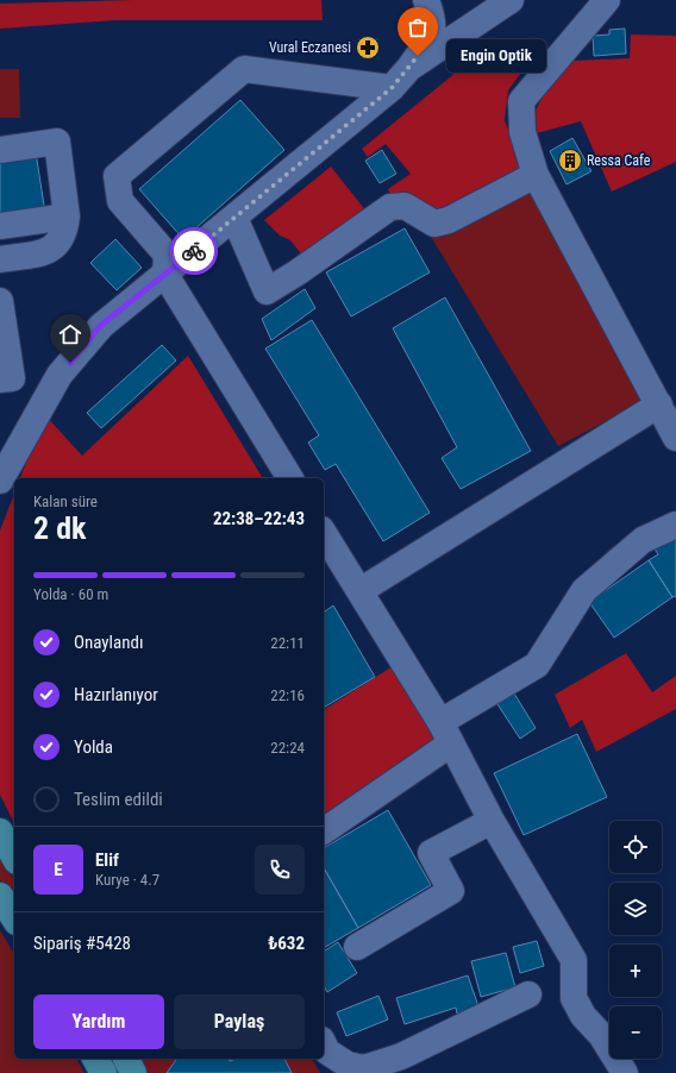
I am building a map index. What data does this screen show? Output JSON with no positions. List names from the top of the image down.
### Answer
{
  "places": {
    "pharmacy": ["Vural Eczanesi"],
    "other": ["Engin Optik"],
    "building": ["Ressa Cafe"]
  },
  "page": {
    "bubble": "Engin Optik",
    "heading": ["2 dk", "Kalan süre", "22:38–22:43"],
    "panel": [
      "Elif",
      "Kurye · 4.7",
      "Sipariş #5428",
      "₺632"
    ],
    "bar": "Yolda · 60 m",
    "list": [
      ["Onaylandı", "22:11"],
      ["Hazırlanıyor", "22:16"],
      ["Yolda", "22:24"],
      "Teslim edildi"
    ],
    "map_buttons": ["+", "−"],
    "round": "E",
    "buttons": ["Yardım", "Paylaş"]
  }
}
